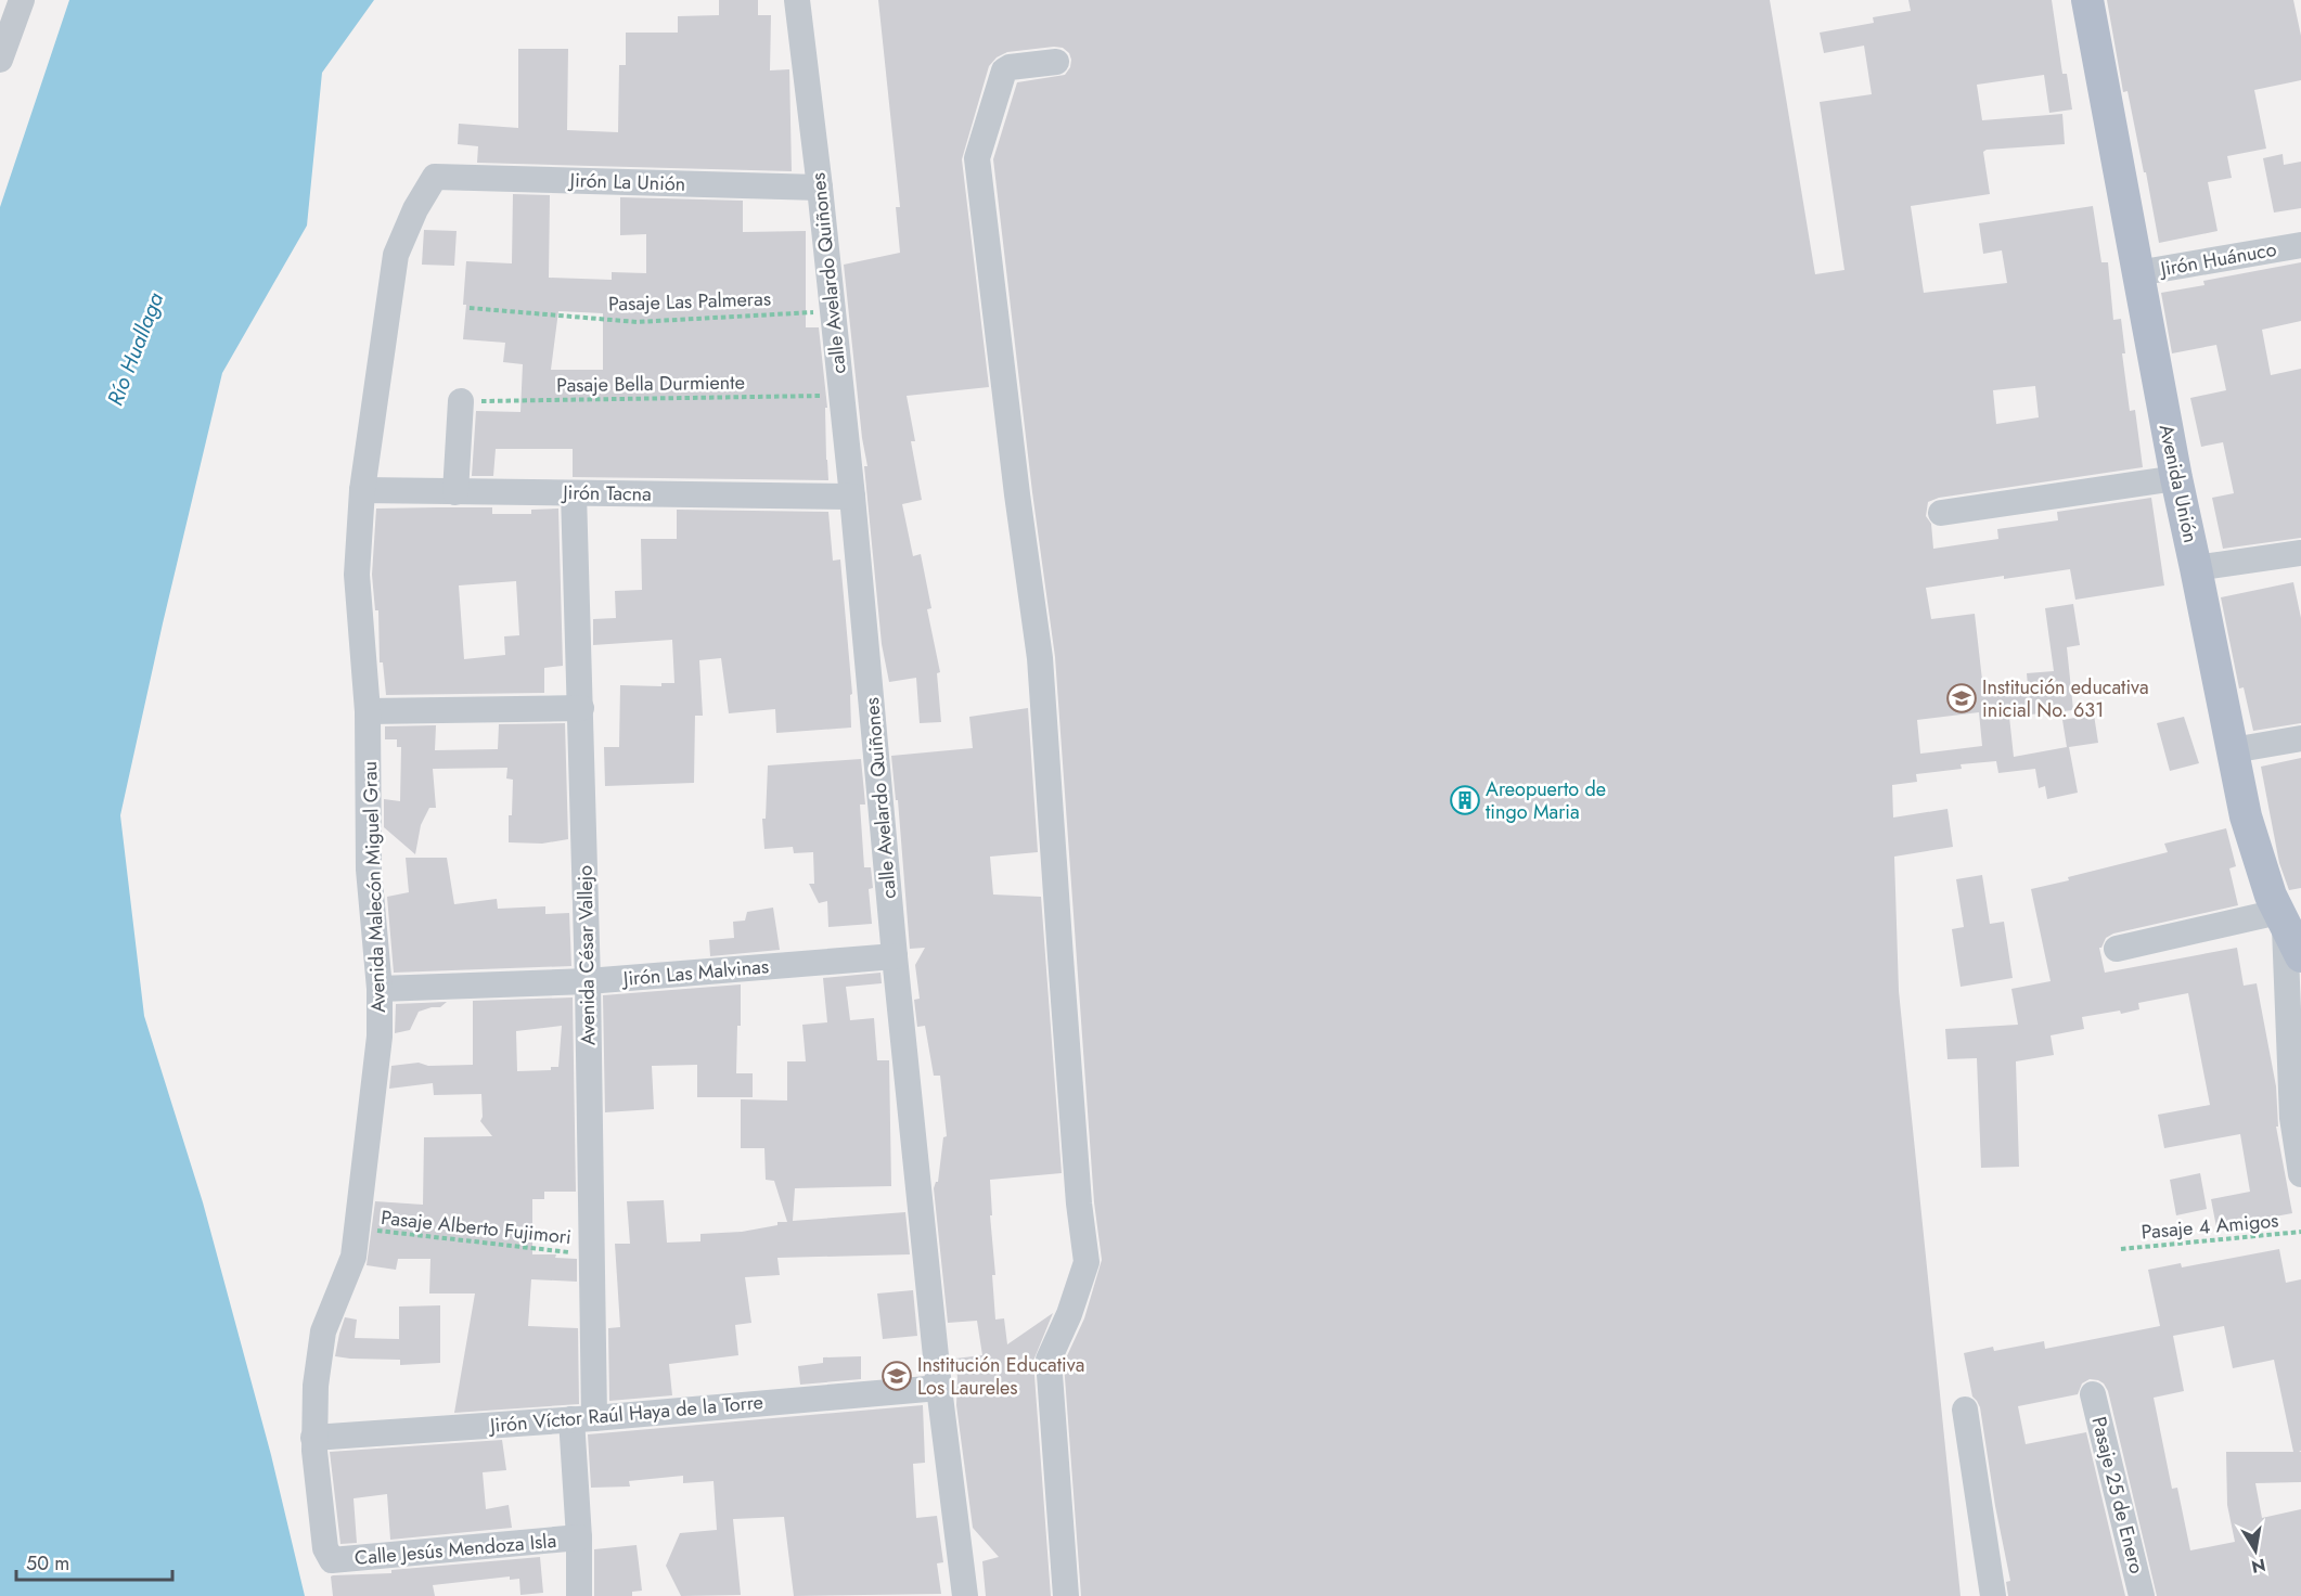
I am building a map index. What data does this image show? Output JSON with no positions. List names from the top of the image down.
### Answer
{
  "streets": {
    "main road": ["Avenida Unión"],
    "street": [
      "Jirón La Unión",
      "Jirón Huánuco",
      "calle Avelardo Quiñones",
      "Jirón Tacna",
      "Avenida Malecón Miguel Grau",
      "Avenida César Vallejo",
      "Jirón Las Malvinas",
      "Jirón Víctor Raúl Haya de la Torre",
      "Pasaje 25 de Enero",
      "Calle Jesús Mendoza Isla"
    ],
    "path": [
      "Pasaje Las Palmeras",
      "Pasaje Bella Durmiente",
      "Pasaje 4 Amigos",
      "Pasaje Alberto Fujimori"
    ]
  },
  "crossings": [
    ["Jirón La Unión", "calle Avelardo Quiñones"],
    ["Jirón La Unión", "Avenida Malecón Miguel Grau"],
    ["Jirón Huánuco", "Avenida Unión"],
    ["calle Avelardo Quiñones", "Pasaje Las Palmeras"],
    ["calle Avelardo Quiñones", "Pasaje Bella Durmiente"],
    ["calle Avelardo Quiñones", "Jirón Tacna"],
    ["calle Avelardo Quiñones", "Jirón Las Malvinas"],
    ["calle Avelardo Quiñones", "Jirón Víctor Raúl Haya de la Torre"],
    ["Jirón Tacna", "Avenida Malecón Miguel Grau"],
    ["Jirón Tacna", "Avenida César Vallejo"],
    ["Avenida Malecón Miguel Grau", "Jirón Las Malvinas"],
    ["Avenida Malecón Miguel Grau", "Pasaje Alberto Fujimori"],
    ["Avenida Malecón Miguel Grau", "Jirón Víctor Raúl Haya de la Torre"],
    ["Avenida Malecón Miguel Grau", "Calle Jesús Mendoza Isla"],
    ["Avenida César Vallejo", "Jirón Las Malvinas"],
    ["Avenida César Vallejo", "Pasaje Alberto Fujimori"],
    ["Avenida César Vallejo", "Jirón Víctor Raúl Haya de la Torre"],
    ["Avenida César Vallejo", "Calle Jesús Mendoza Isla"]
  ],
  "water": ["Río Huallaga"],
  "places": {
    "school or university": ["Institución educativa inicial No. 631", "Institución Educativa Los Laureles"],
    "building": ["Areopuerto de tingo Maria"]
  },
  "scale_bar": "50 m",
  "north": "bottom"
}
